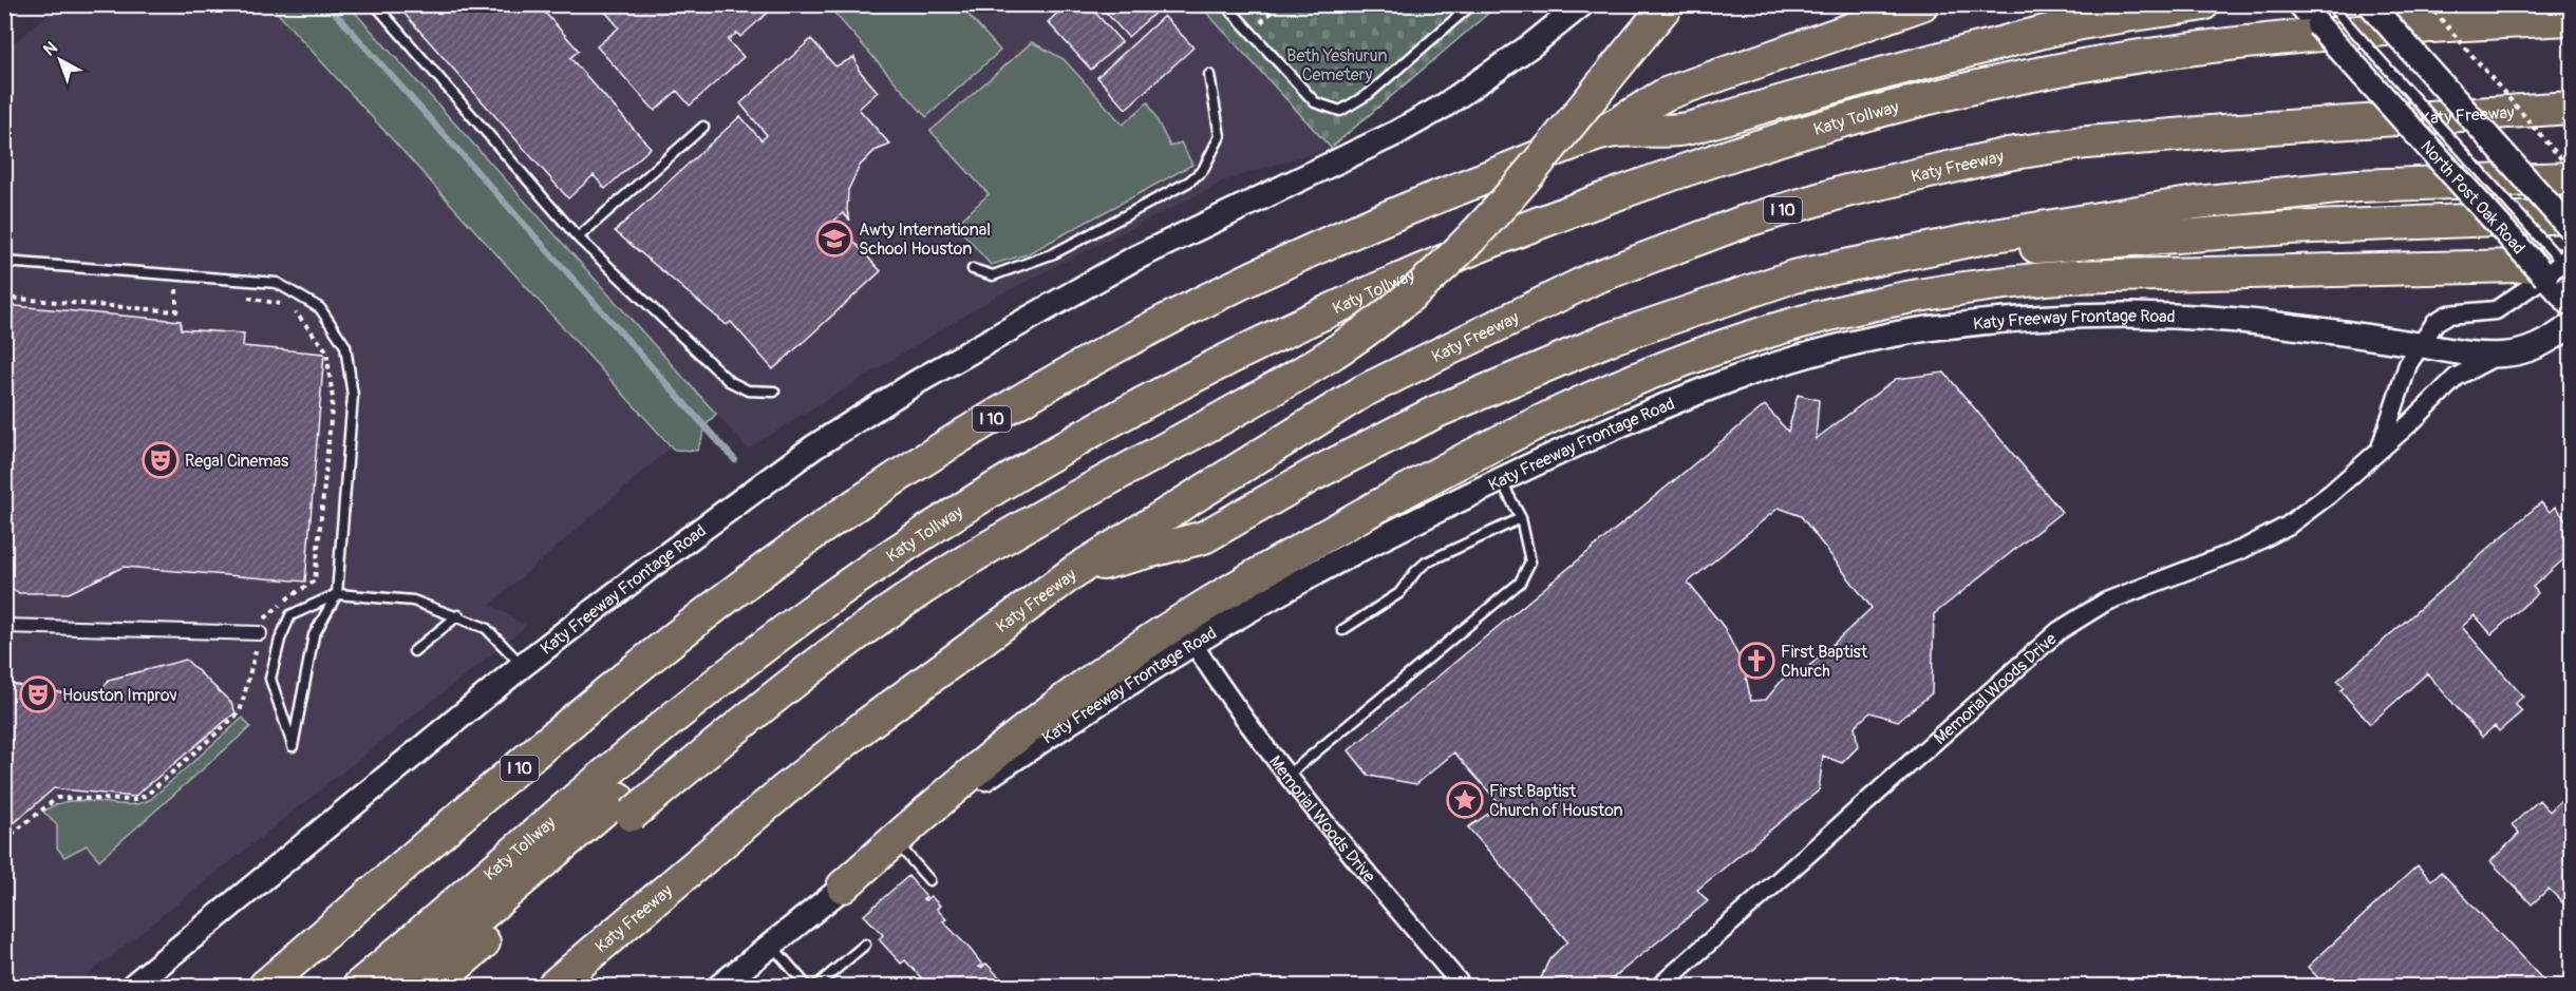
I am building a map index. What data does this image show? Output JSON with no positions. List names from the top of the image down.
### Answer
{
  "streets": {
    "highway": ["Katy Freeway", "Katy Tollway", "I 10"],
    "main road": ["North Post Oak Road", "Katy Freeway Frontage Road"],
    "street": ["Memorial Woods Drive"]
  },
  "crossings": [
    ["North Post Oak Road", "Memorial Woods Drive"],
    ["Katy Freeway Frontage Road", "Memorial Woods Drive"]
  ],
  "parks": ["Beth Yeshurun Cemetery"],
  "places": {
    "school or university": ["Awty International School Houston"],
    "theatre": ["Regal Cinemas", "Houston Improv"],
    "church": ["First Baptist Church"],
    "place": ["First Baptist Church of Houston"]
  },
  "north": "top left"
}
